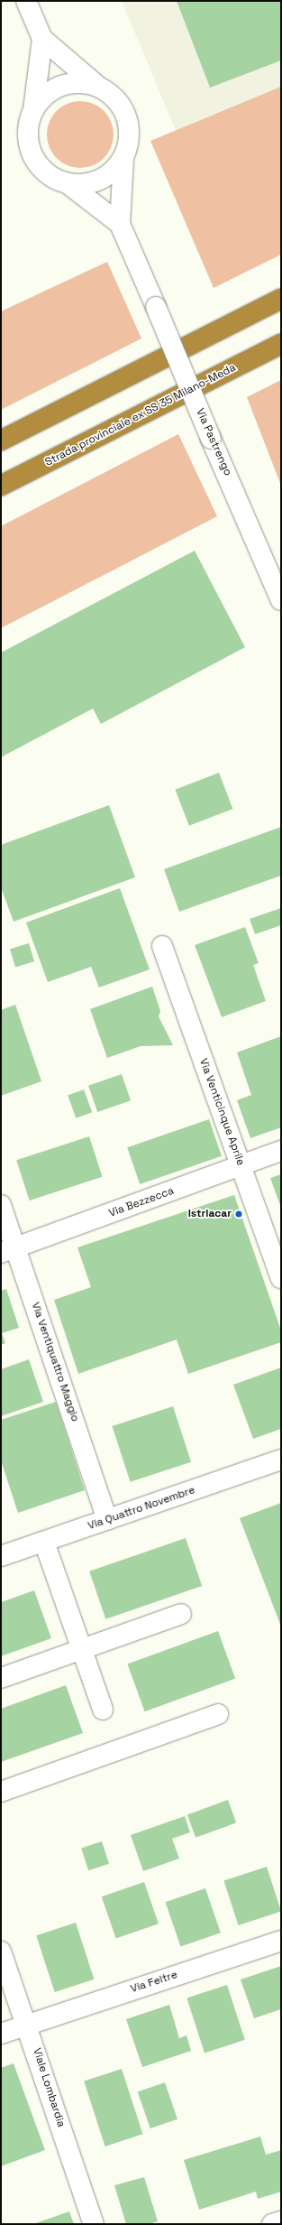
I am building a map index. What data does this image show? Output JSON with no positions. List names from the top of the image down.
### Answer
{
  "streets": {
    "highway": ["Strada provinciale ex SS 35 Milano-Meda"],
    "street": [
      "Via Pastrengo",
      "Via Venticinque Aprile",
      "Via Bezzecca",
      "Via Ventiquattro Maggio",
      "Via Quattro Novembre",
      "Via Feltre",
      "Viale Lombardia"
    ]
  },
  "crossings": [
    ["Via Venticinque Aprile", "Via Bezzecca"],
    ["Via Bezzecca", "Via Ventiquattro Maggio"],
    ["Via Ventiquattro Maggio", "Via Quattro Novembre"],
    ["Via Feltre", "Viale Lombardia"]
  ],
  "places": ["Istriacar"]
}
